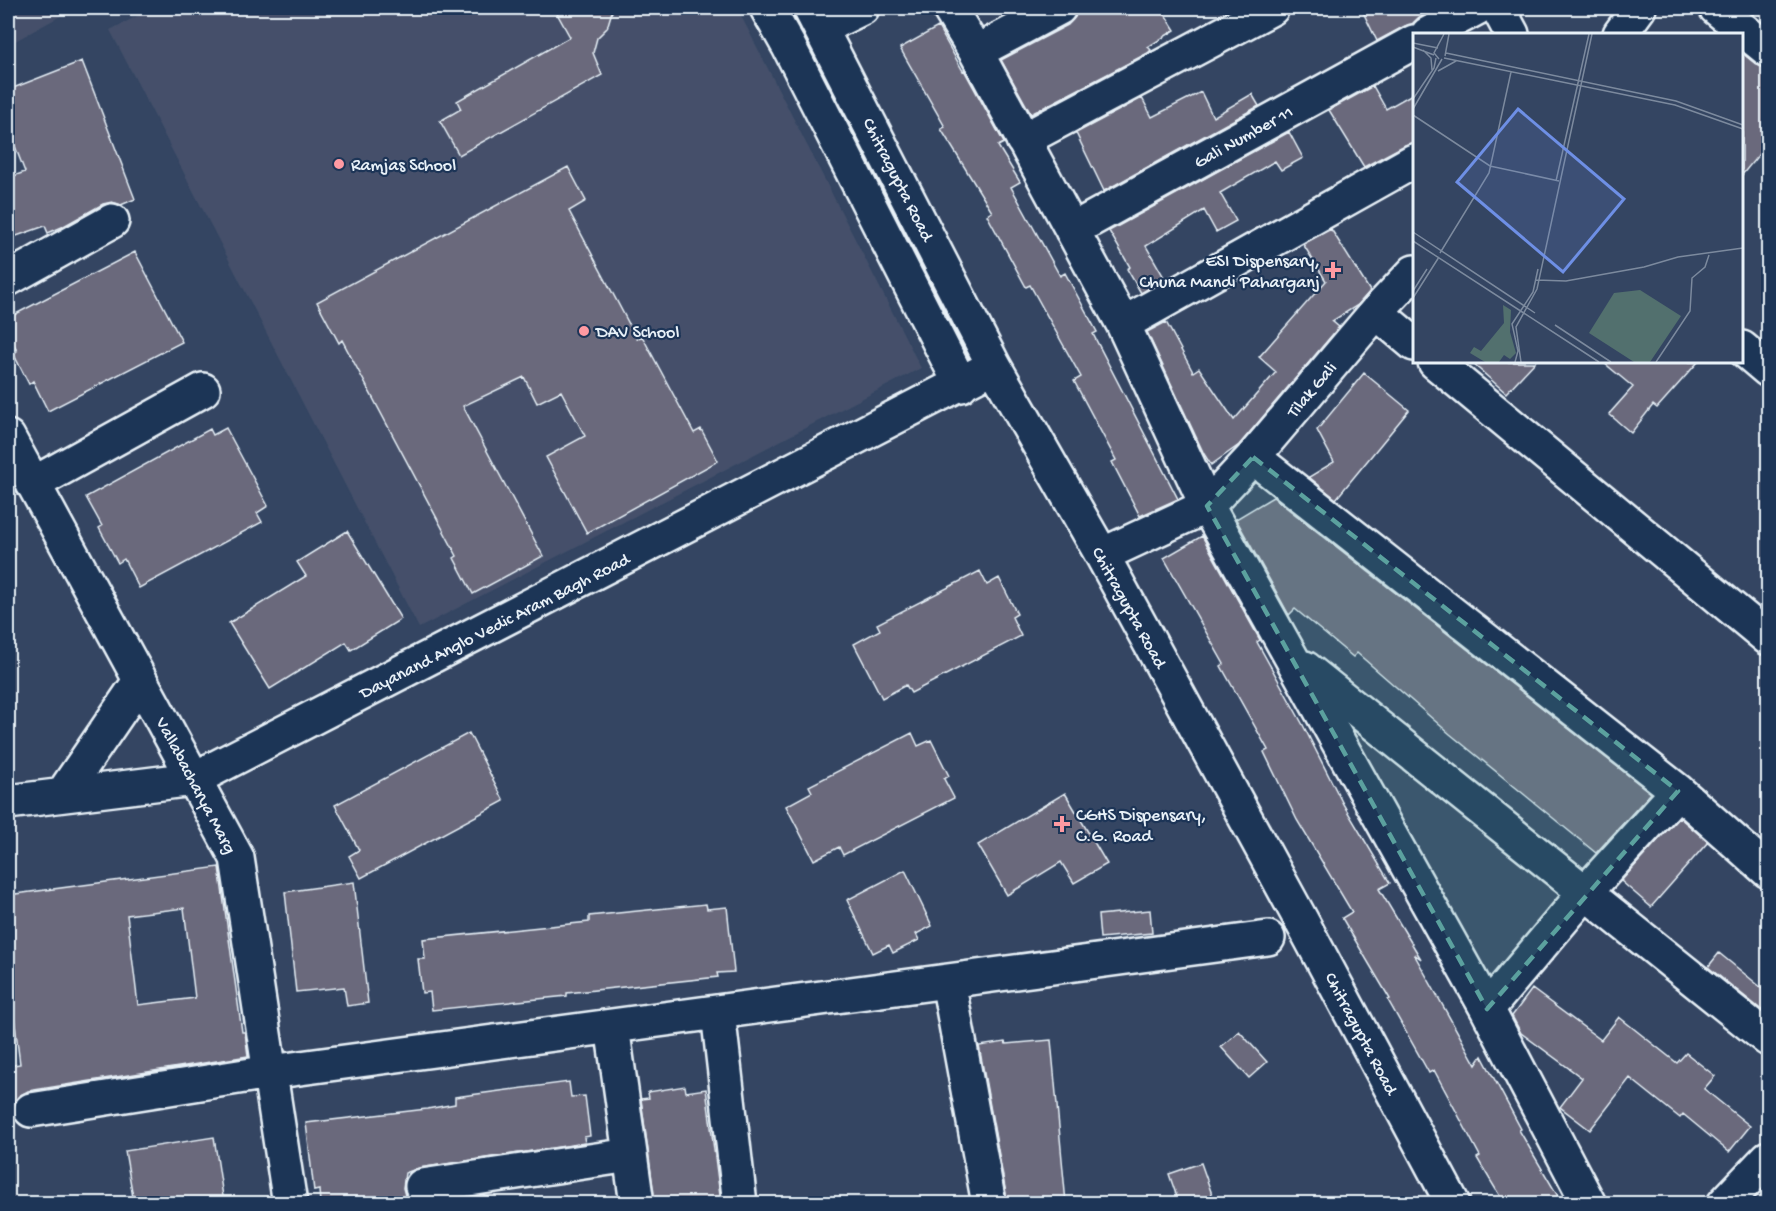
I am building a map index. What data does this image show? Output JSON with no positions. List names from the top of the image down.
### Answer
{
  "streets": {
    "street": [
      "Gali Number 11",
      "Chitragupta Road",
      "Tilak Gali",
      "Dayanand Anglo Vedic Aram Bagh Road",
      "Vallabacharya Marg"
    ]
  },
  "crossings": [
    ["Chitragupta Road", "Dayanand Anglo Vedic Aram Bagh Road"],
    ["Dayanand Anglo Vedic Aram Bagh Road", "Vallabacharya Marg"]
  ],
  "places": {
    "other": ["Ramjas School", "DAV School"],
    "health": ["ESI Dispensary, Chuna Mandi Paharganj", "CGHS Dispensary, C.G. Road"]
  }
}
